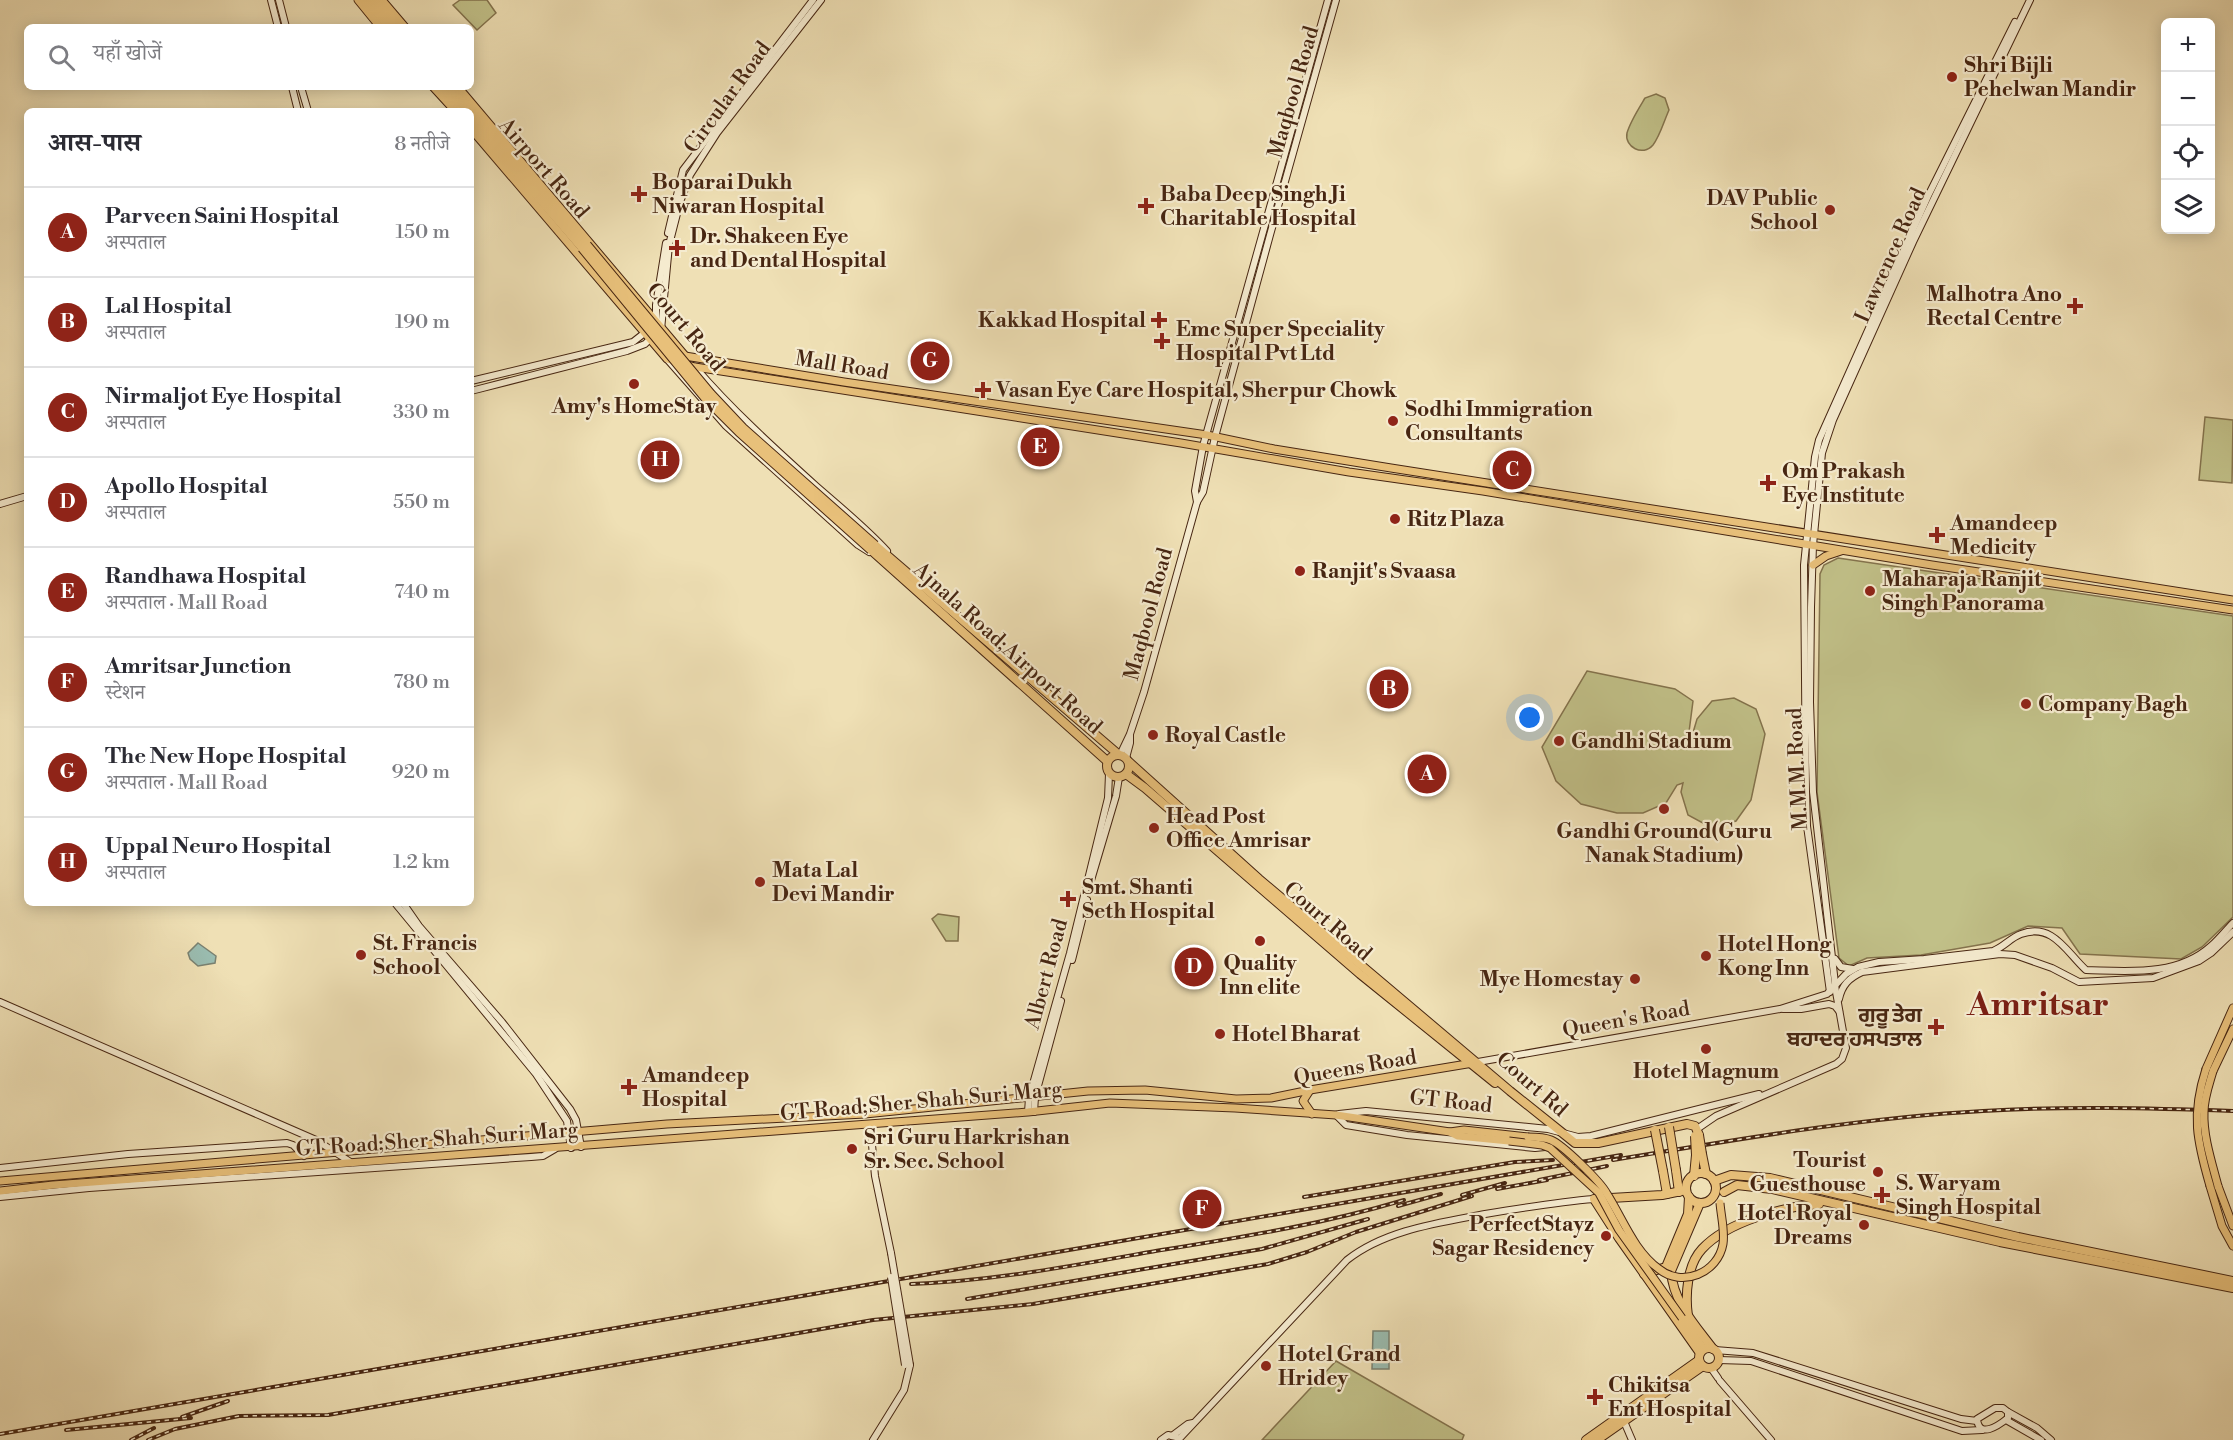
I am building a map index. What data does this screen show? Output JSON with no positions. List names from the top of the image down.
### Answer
{
  "streets": {
    "highway": [
      "Airport Road",
      "Court Road",
      "Ajnala Road;Airport Road",
      "Court Rd"
    ],
    "main road": [
      "Maqbool Road",
      "Circular Road",
      "Lawrence Road",
      "Mall Road",
      "M.M.M. Road",
      "Albert Road",
      "Queen's Road",
      "Queens Road",
      "GT Road;Sher Shah Suri Marg",
      "GT Road"
    ]
  },
  "crossings": [
    ["Maqbool Road", "Court Road"],
    ["Maqbool Road", "Mall Road"],
    ["Maqbool Road", "Ajnala Road;Airport Road"],
    ["Maqbool Road", "Albert Road"],
    ["Circular Road", "Court Road"],
    ["Lawrence Road", "Mall Road"],
    ["Lawrence Road", "M.M.M. Road"],
    ["Court Road", "Mall Road"],
    ["Court Road", "Ajnala Road;Airport Road"],
    ["Court Road", "Albert Road"],
    ["Court Road", "Queen's Road"],
    ["Court Road", "Queens Road"],
    ["Court Road", "Court Rd"],
    ["Mall Road", "M.M.M. Road"],
    ["Ajnala Road;Airport Road", "Albert Road"],
    ["M.M.M. Road", "Queen's Road"],
    ["M.M.M. Road", "GT Road"],
    ["Albert Road", "GT Road;Sher Shah Suri Marg"],
    ["Queen's Road", "Queens Road"],
    ["Queen's Road", "Court Rd"],
    ["Queens Road", "Court Rd"],
    ["Queens Road", "GT Road;Sher Shah Suri Marg"],
    ["Court Rd", "GT Road"],
    ["GT Road;Sher Shah Suri Marg", "GT Road"]
  ],
  "districts": ["Amritsar"],
  "places": {
    "other": [
      "Shri Bijli Pehelwan Mandir",
      "DAV Public School",
      "Amy's HomeStay",
      "Sodhi Immigration Consultants",
      "Ritz Plaza",
      "Ranjit's Svaasa",
      "Maharaja Ranjit Singh Panorama",
      "Company Bagh",
      "Royal Castle",
      "Gandhi Stadium",
      "Gandhi Ground(Guru Nanak Stadium)",
      "Head Post Office Amrisar",
      "Mata Lal Devi Mandir",
      "Quality Inn elite",
      "St. Francis School",
      "Hotel Hong Kong Inn",
      "Mye Homestay",
      "Hotel Bharat",
      "Hotel Magnum",
      "Sri Guru Harkrishan Sr. Sec. School",
      "Tourist Guesthouse",
      "Hotel Royal Dreams",
      "PerfectStayz Sagar Residency",
      "Hotel Grand Hridey"
    ],
    "health": [
      "Boparai Dukh Niwaran Hospital",
      "Baba Deep Singh Ji Charitable Hospital",
      "Dr. Shakeen Eye and Dental Hospital",
      "Malhotra Ano Rectal Centre",
      "Kakkad Hospital",
      "Emc Super Speciality Hospital Pvt Ltd",
      "Vasan Eye Care Hospital, Sherpur Chowk",
      "Om Prakash Eye Institute",
      "Amandeep Medicity",
      "Smt. Shanti Seth Hospital",
      "ਗੁਰੂ ਤੇਗ ਬਹਾਦਰ ਹਸਪਤਾਲ",
      "Amandeep Hospital",
      "S. Waryam Singh Hospital",
      "Chikitsa Ent Hospital"
    ]
  },
  "page": {
    "map_buttons": ["+", "−"],
    "search": "यहाँ खोजें",
    "heading": ["आस-पास", "8 नतीजे"],
    "list": [
      {
        "mark": "A",
        "name": "Parveen Saini Hospital",
        "note": "अस्पताल",
        "value": "150 m"
      },
      {
        "mark": "B",
        "name": "Lal Hospital",
        "note": "अस्पताल",
        "value": "190 m"
      },
      {
        "mark": "C",
        "name": "Nirmaljot Eye Hospital",
        "note": "अस्पताल",
        "value": "330 m"
      },
      {
        "mark": "D",
        "name": "Apollo Hospital",
        "note": "अस्पताल",
        "value": "550 m"
      },
      {
        "mark": "E",
        "name": "Randhawa Hospital",
        "note": "अस्पताल · Mall Road",
        "value": "740 m"
      },
      {
        "mark": "F",
        "name": "Amritsar Junction",
        "note": "स्टेशन",
        "value": "780 m"
      },
      {
        "mark": "G",
        "name": "The New Hope Hospital",
        "note": "अस्पताल · Mall Road",
        "value": "920 m"
      },
      {
        "mark": "H",
        "name": "Uppal Neuro Hospital",
        "note": "अस्पताल",
        "value": "1.2 km"
      }
    ],
    "pins": [
      "G",
      "E",
      "H",
      "C",
      "B",
      "A",
      "D",
      "F"
    ]
  }
}
